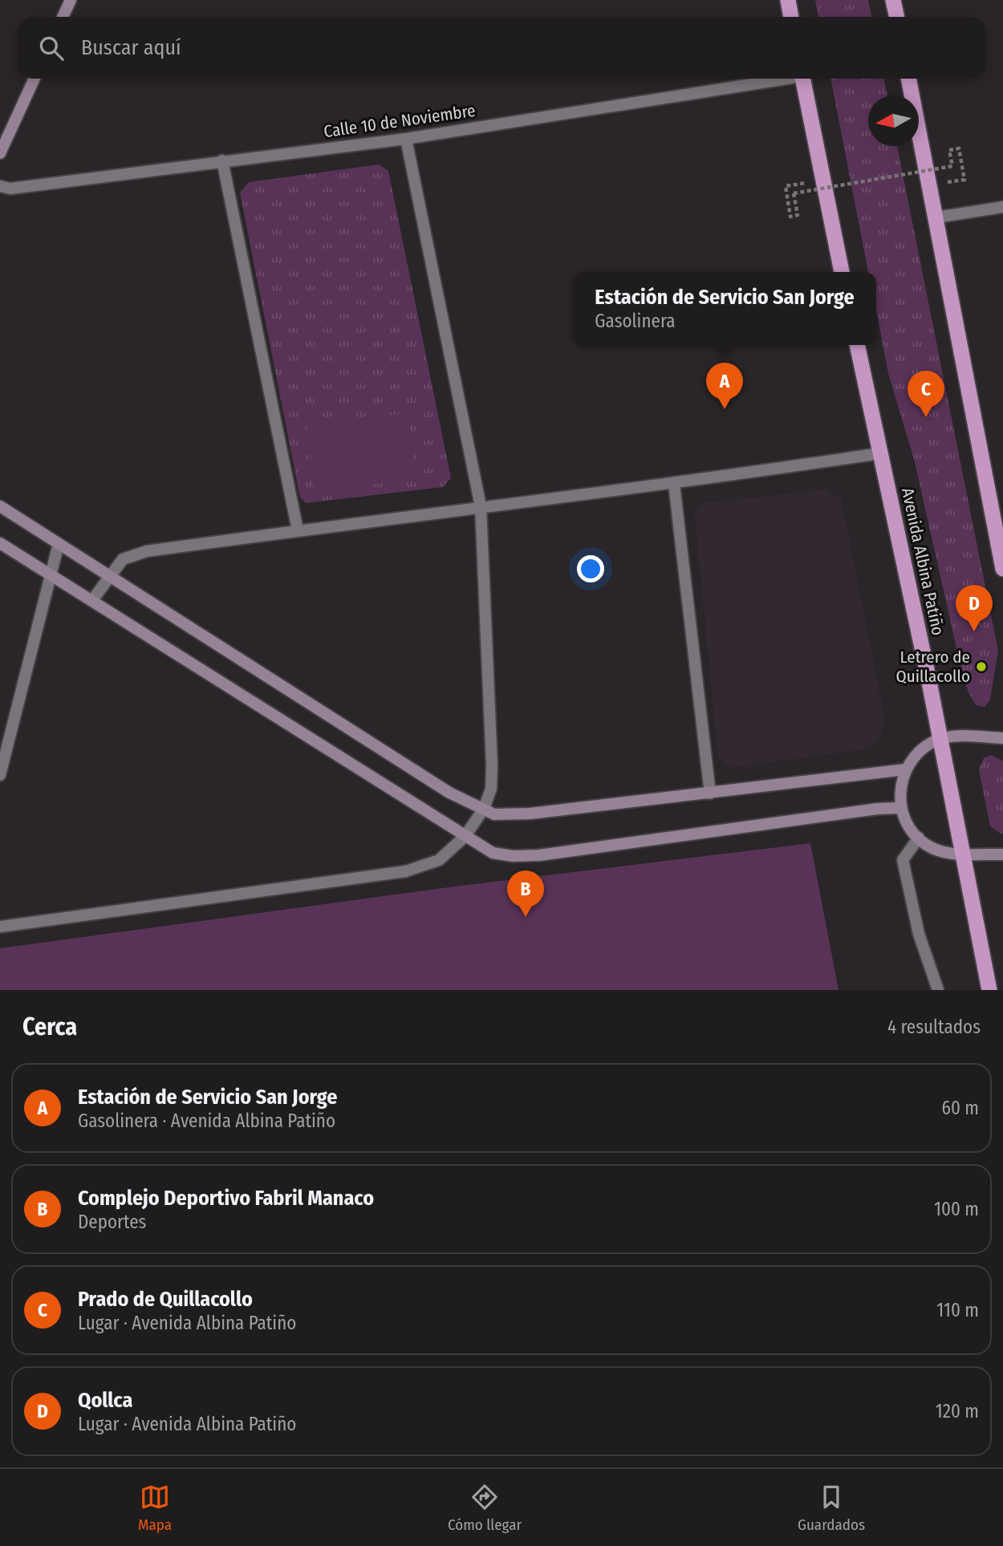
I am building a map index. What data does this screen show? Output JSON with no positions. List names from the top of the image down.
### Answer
{
  "streets": {
    "highway": ["Avenida Albina Patiño"],
    "street": ["Calle 10 de Noviembre"]
  },
  "places": ["Letrero de Quillacollo"],
  "north": "left",
  "page": {
    "search": "Buscar aquí",
    "popup": ["Estación de Servicio San Jorge", "Gasolinera"],
    "pins": [
      "A",
      "C",
      "D",
      "B"
    ],
    "heading": ["Cerca", "4 resultados"],
    "list": [
      {
        "mark": "A",
        "name": "Estación de Servicio San Jorge",
        "note": "Gasolinera · Avenida Albina Patiño",
        "value": "60 m"
      },
      {
        "mark": "B",
        "name": "Complejo Deportivo Fabril Manaco",
        "note": "Deportes",
        "value": "100 m"
      },
      {
        "mark": "C",
        "name": "Prado de Quillacollo",
        "note": "Lugar · Avenida Albina Patiño",
        "value": "110 m"
      },
      {
        "mark": "D",
        "name": "Qollca",
        "note": "Lugar · Avenida Albina Patiño",
        "value": "120 m"
      }
    ],
    "nav": ["Mapa", "Cómo llegar", "Guardados"]
  }
}
